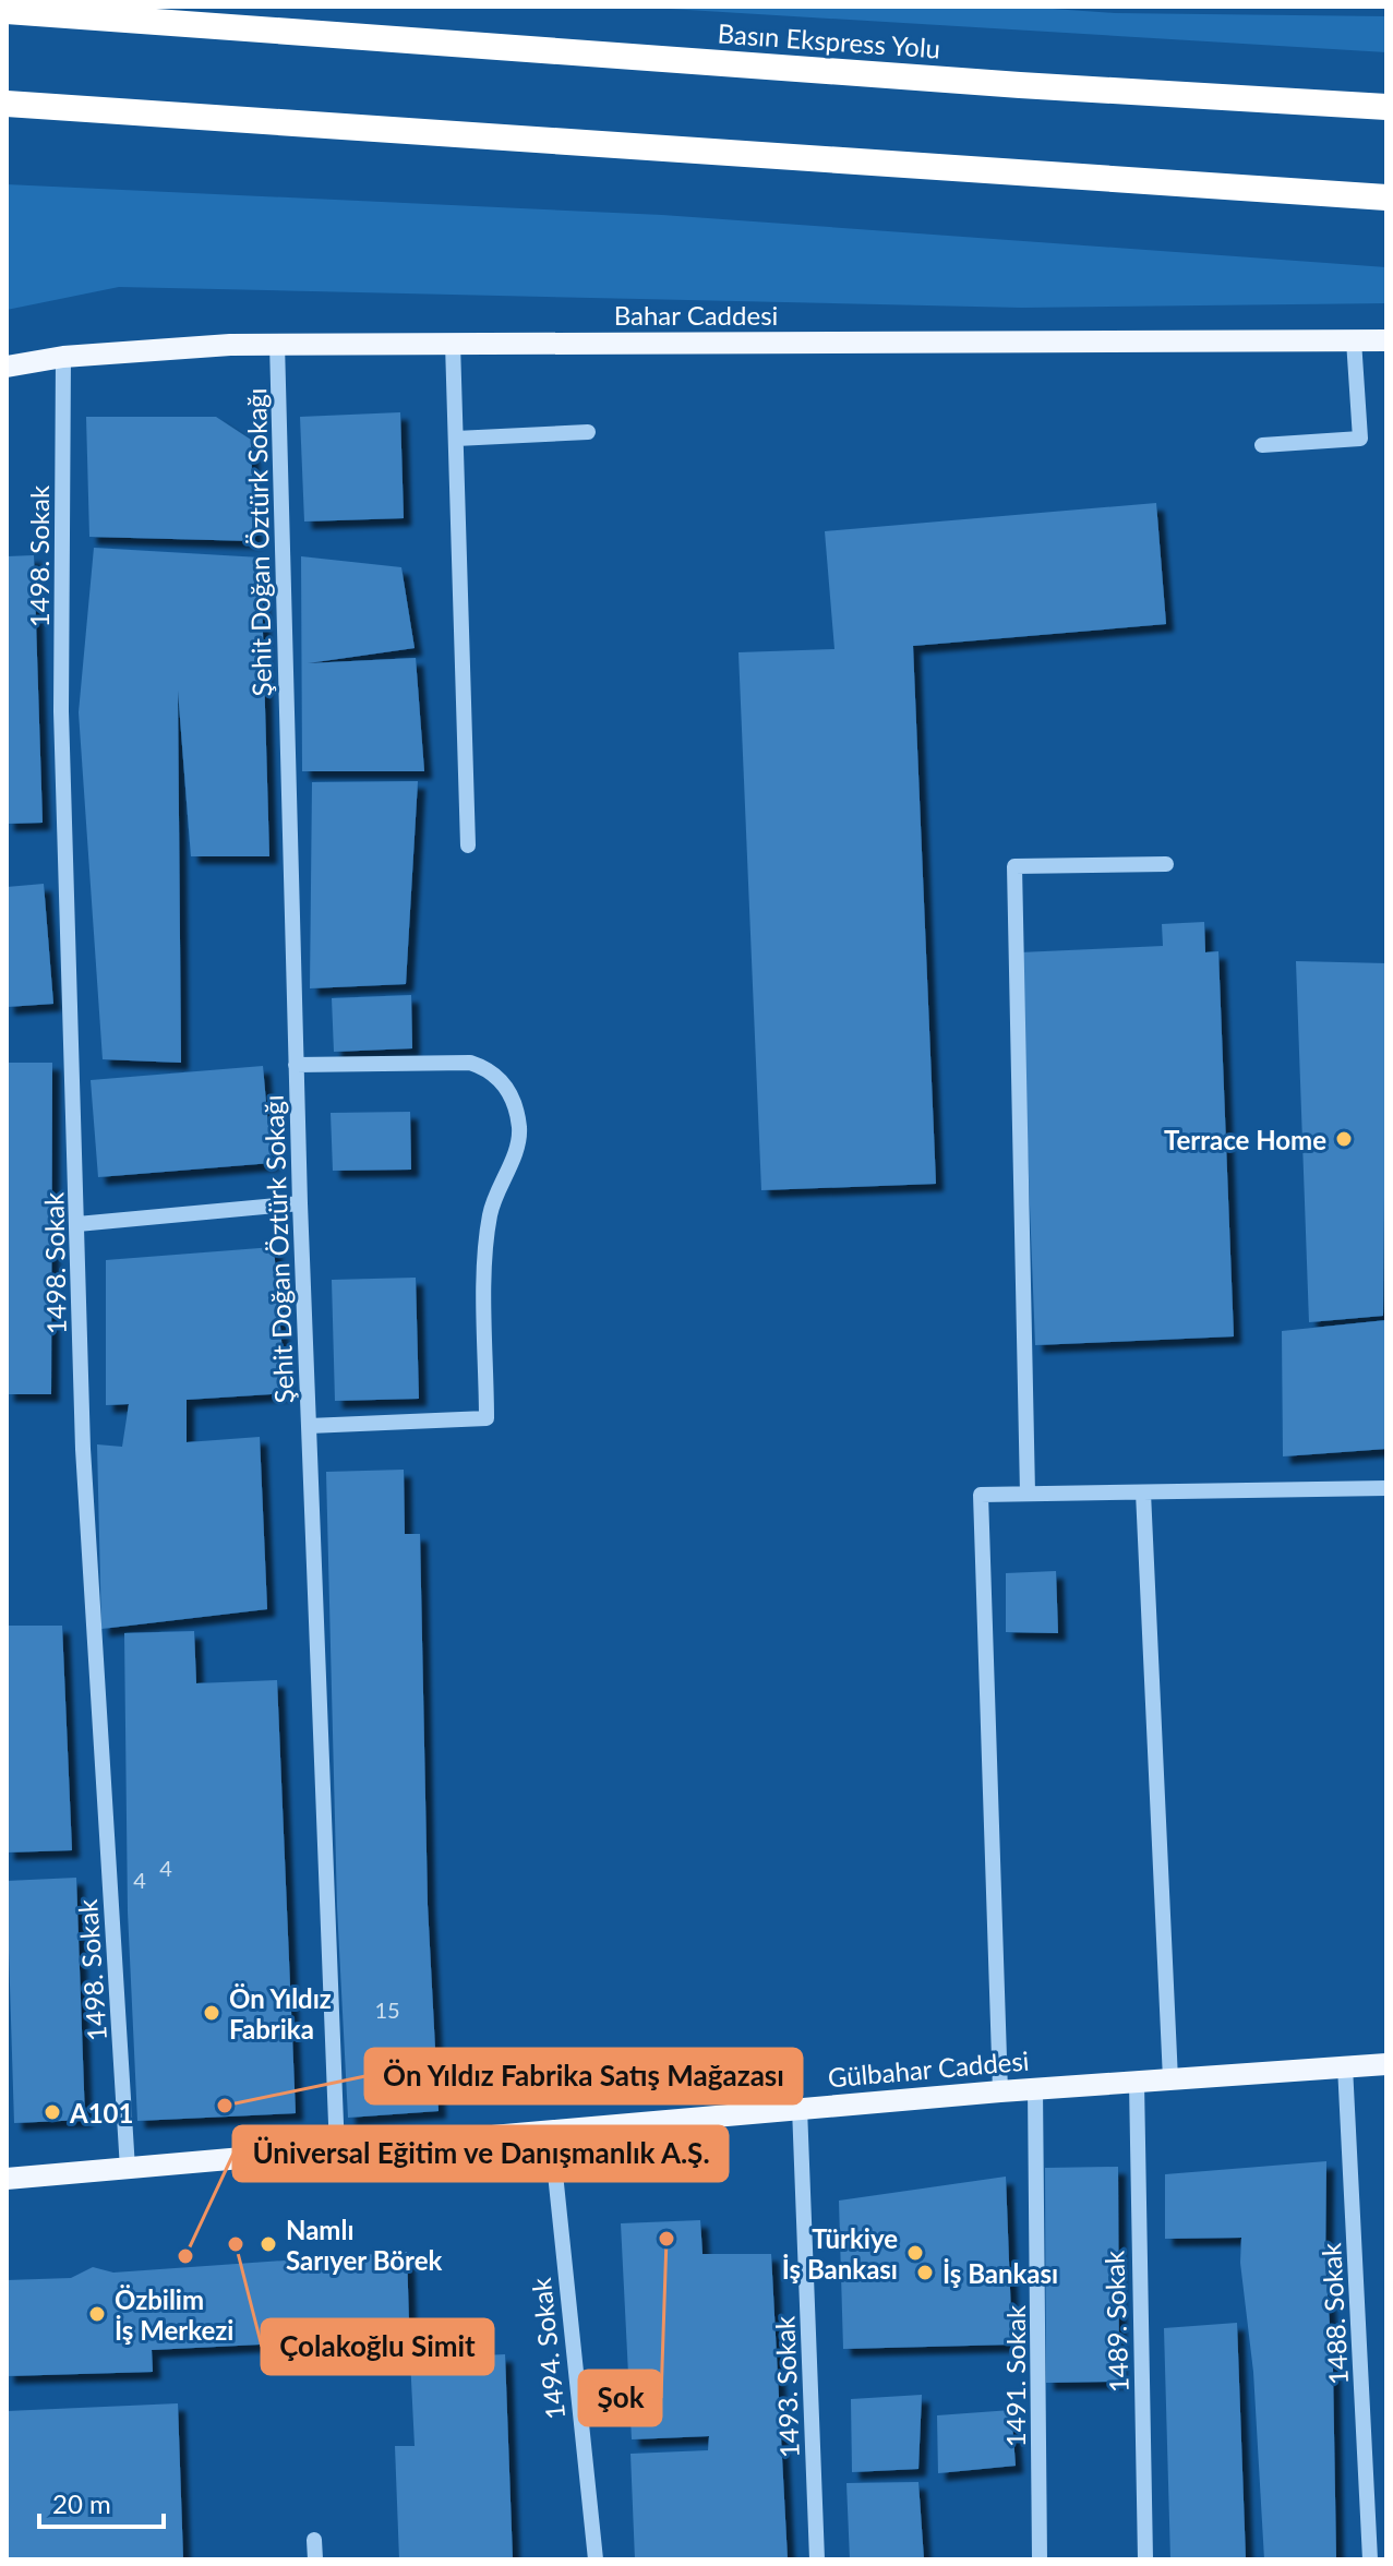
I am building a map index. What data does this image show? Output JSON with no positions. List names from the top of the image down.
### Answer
{
  "streets": {
    "highway": ["Basın Ekspress Yolu"],
    "main road": ["Bahar Caddesi", "Gülbahar Caddesi"],
    "street": [
      "Şehit Doğan Öztürk Sokağı",
      "1498. Sokak",
      "1488. Sokak",
      "1489. Sokak",
      "1494. Sokak",
      "1491. Sokak",
      "1493. Sokak"
    ]
  },
  "crossings": [
    ["Bahar Caddesi", "Şehit Doğan Öztürk Sokağı"],
    ["Bahar Caddesi", "1498. Sokak"],
    ["Şehit Doğan Öztürk Sokağı", "Gülbahar Caddesi"],
    ["1498. Sokak", "Gülbahar Caddesi"],
    ["Gülbahar Caddesi", "1488. Sokak"],
    ["Gülbahar Caddesi", "1489. Sokak"],
    ["Gülbahar Caddesi", "1494. Sokak"],
    ["Gülbahar Caddesi", "1491. Sokak"],
    ["Gülbahar Caddesi", "1493. Sokak"]
  ],
  "places": [
    "Terrace Home",
    "Ön Yıldız Fabrika",
    "Ön Yıldız Fabrika Satış Mağazası",
    "A101",
    "Şok",
    "Çolakoğlu Simit",
    "Namlı Sarıyer Börek",
    "Türkiye İş Bankası",
    "Üniversal Eğitim ve Danışmanlık A.Ş.",
    "İş Bankası",
    "Özbilim İş Merkezi"
  ],
  "house_numbers": ["4", "4", "15"],
  "scale_bar": "20 m"
}
